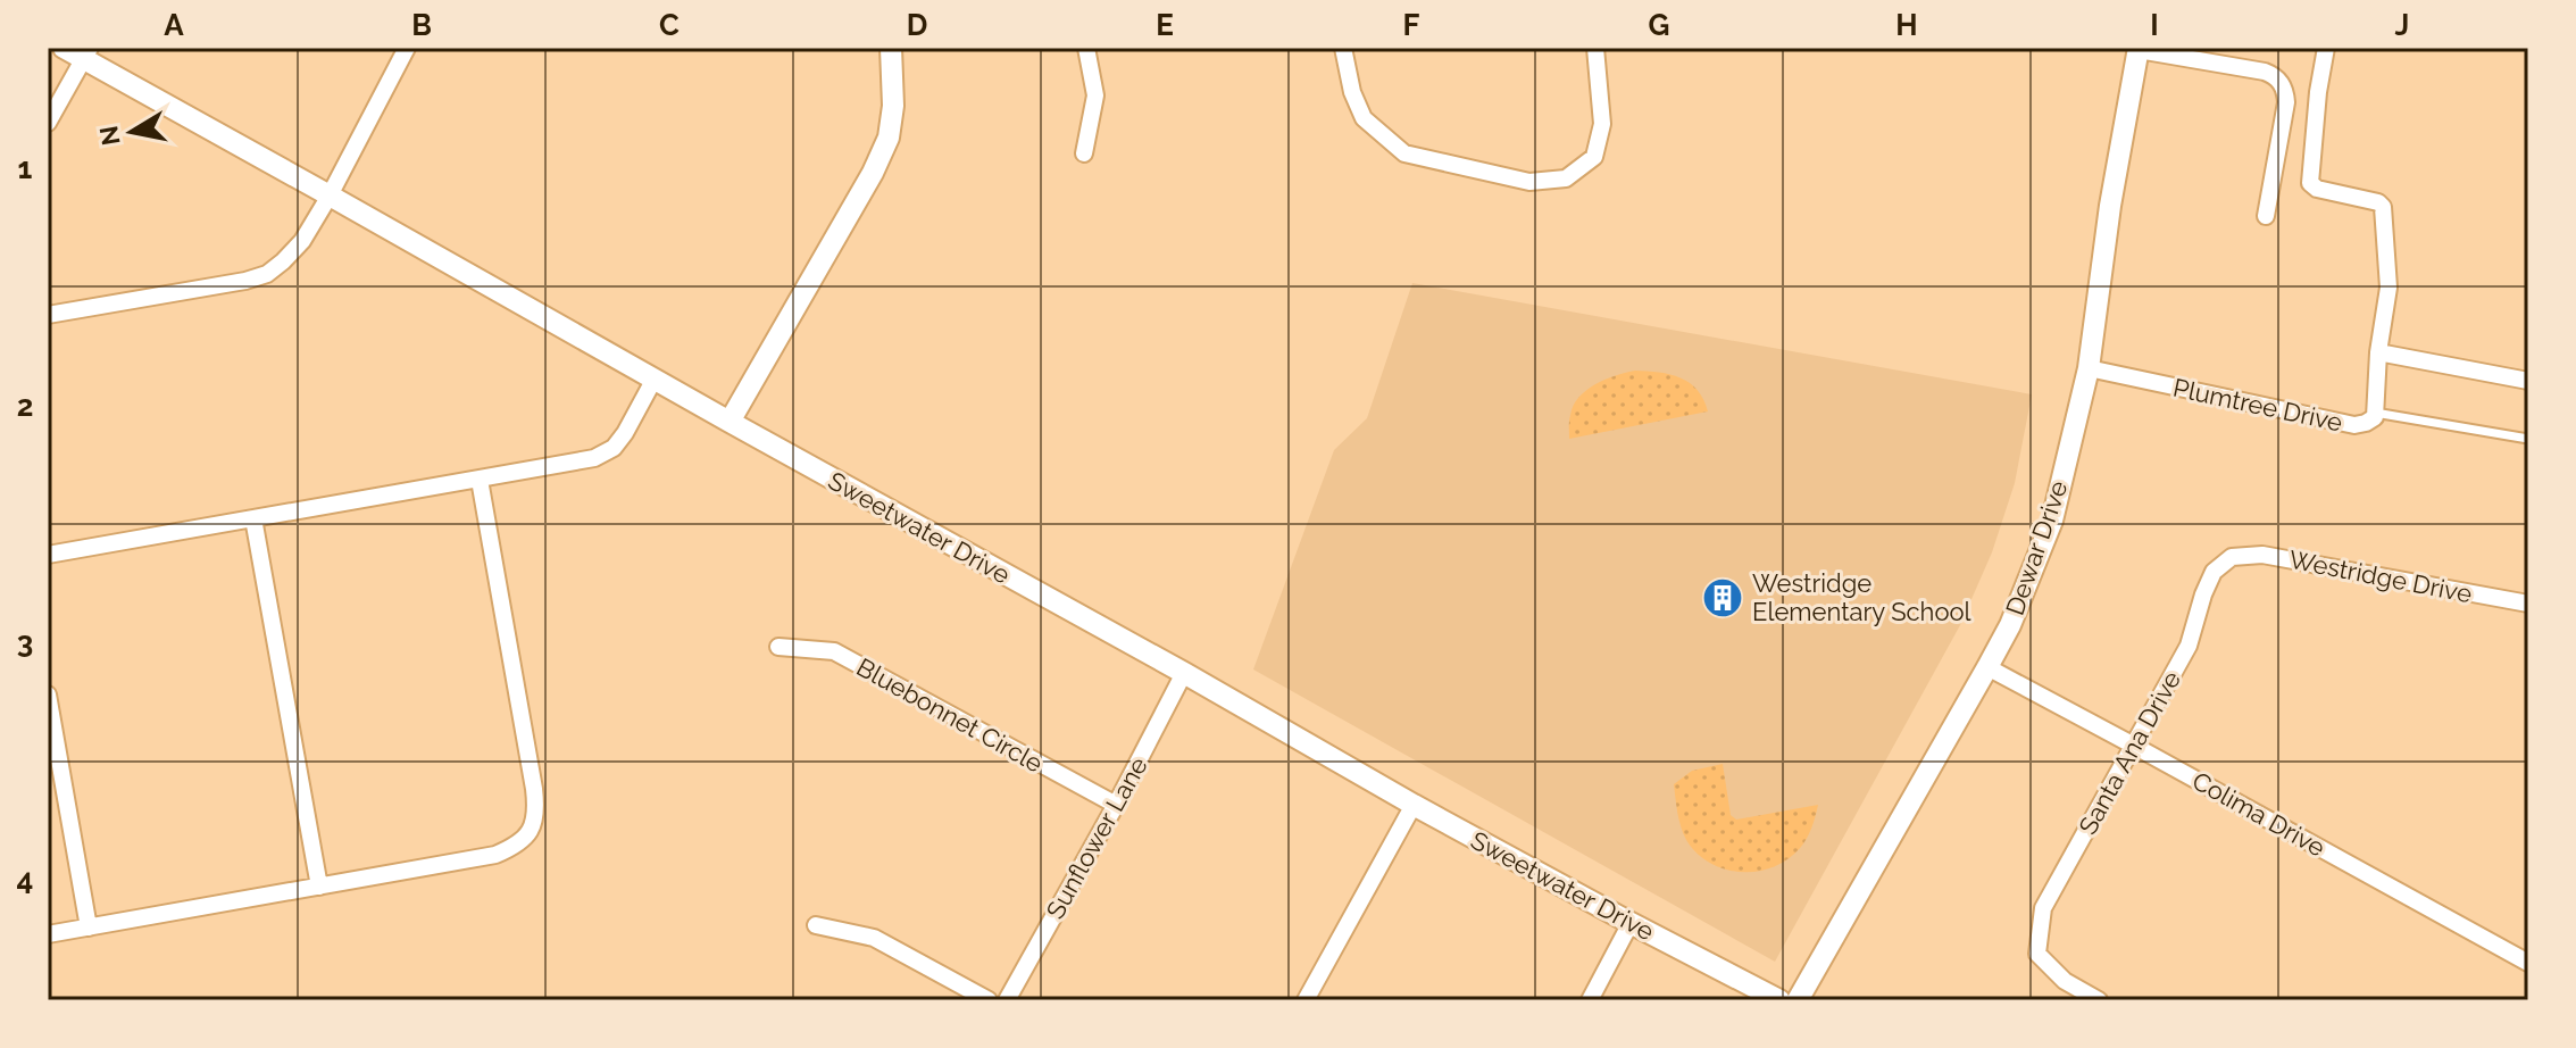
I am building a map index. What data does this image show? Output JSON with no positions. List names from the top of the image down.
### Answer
{
  "streets": {
    "street": [
      "Plumtree Drive",
      "Sweetwater Drive",
      "Dewar Drive",
      "Westridge Drive",
      "Bluebonnet Circle",
      "Santa Ana Drive",
      "Colima Drive",
      "Sunflower Lane"
    ]
  },
  "crossings": [
    ["Plumtree Drive", "Dewar Drive"],
    ["Sweetwater Drive", "Sunflower Lane"],
    ["Dewar Drive", "Colima Drive"],
    ["Westridge Drive", "Santa Ana Drive"],
    ["Bluebonnet Circle", "Sunflower Lane"],
    ["Santa Ana Drive", "Colima Drive"]
  ],
  "places": {
    "building": ["Westridge Elementary School"]
  },
  "north": "left",
  "grid": {
    "columns": [
      "A",
      "B",
      "C",
      "D",
      "E",
      "F",
      "G",
      "H",
      "I",
      "J"
    ],
    "rows": [
      "1",
      "2",
      "3",
      "4"
    ]
  }
}
